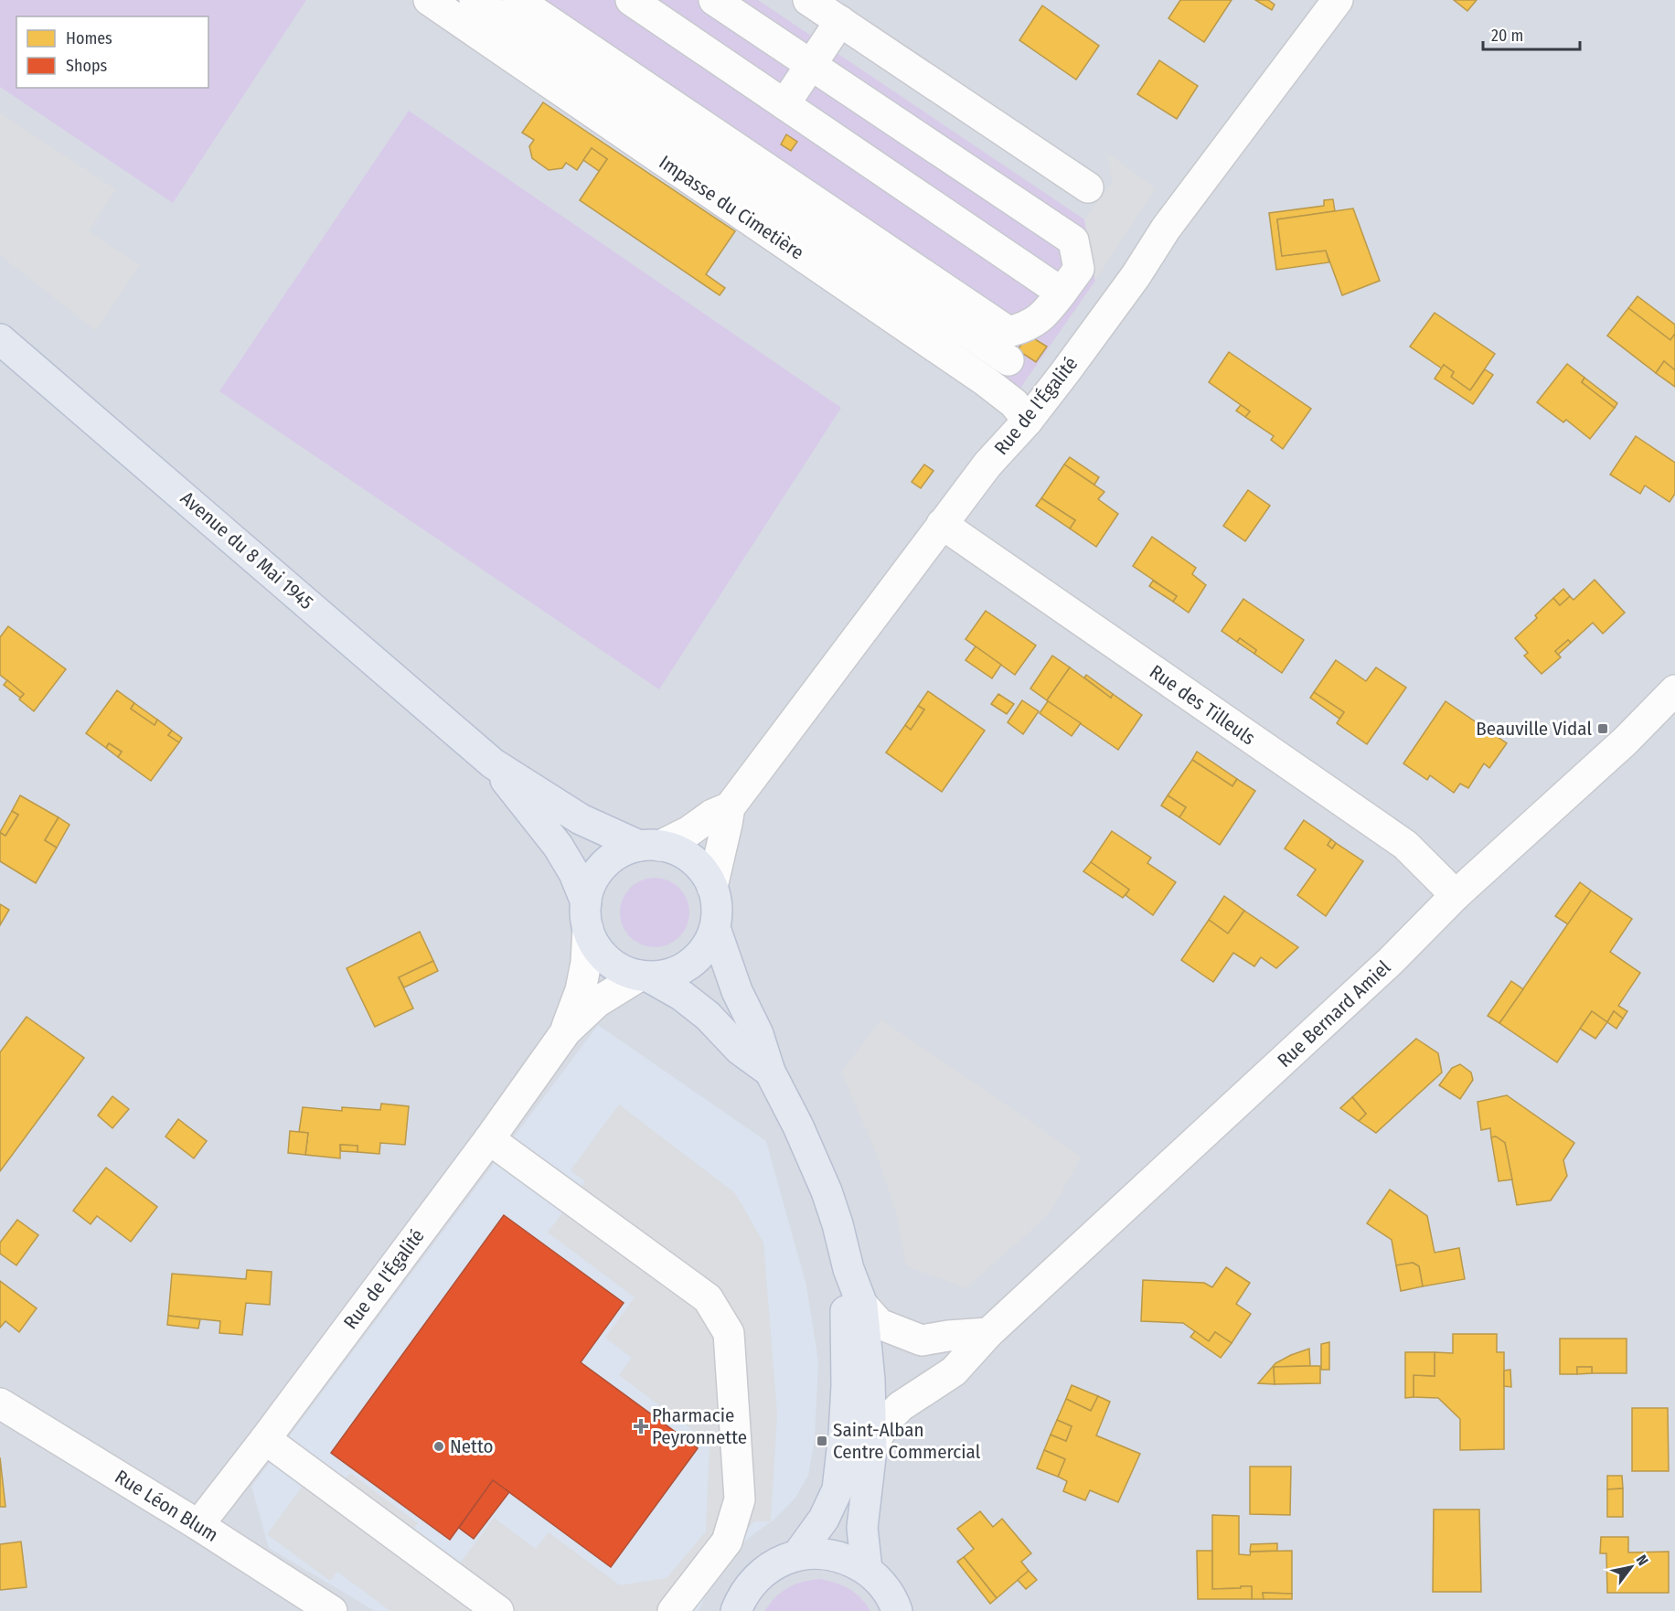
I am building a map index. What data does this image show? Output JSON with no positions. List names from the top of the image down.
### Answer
{
  "streets": {
    "main road": ["Avenue du 8 Mai 1945"],
    "street": [
      "Impasse du Cimetière",
      "Rue de l'Égalité",
      "Rue des Tilleuls",
      "Rue Bernard Amiel",
      "Rue Léon Blum"
    ]
  },
  "crossings": [
    ["Impasse du Cimetière", "Rue de l'Égalité"],
    ["Rue de l'Égalité", "Avenue du 8 Mai 1945"],
    ["Rue de l'Égalité", "Rue des Tilleuls"],
    ["Rue de l'Égalité", "Rue Léon Blum"],
    ["Rue des Tilleuls", "Rue Bernard Amiel"]
  ],
  "places": {
    "transit": ["Beauville Vidal", "Saint-Alban Centre Commercial"],
    "health": ["Pharmacie Peyronnette"],
    "other": ["Netto"]
  },
  "legend": ["Homes", "Shops"],
  "scale_bar": "20 m",
  "north": "top right"
}
